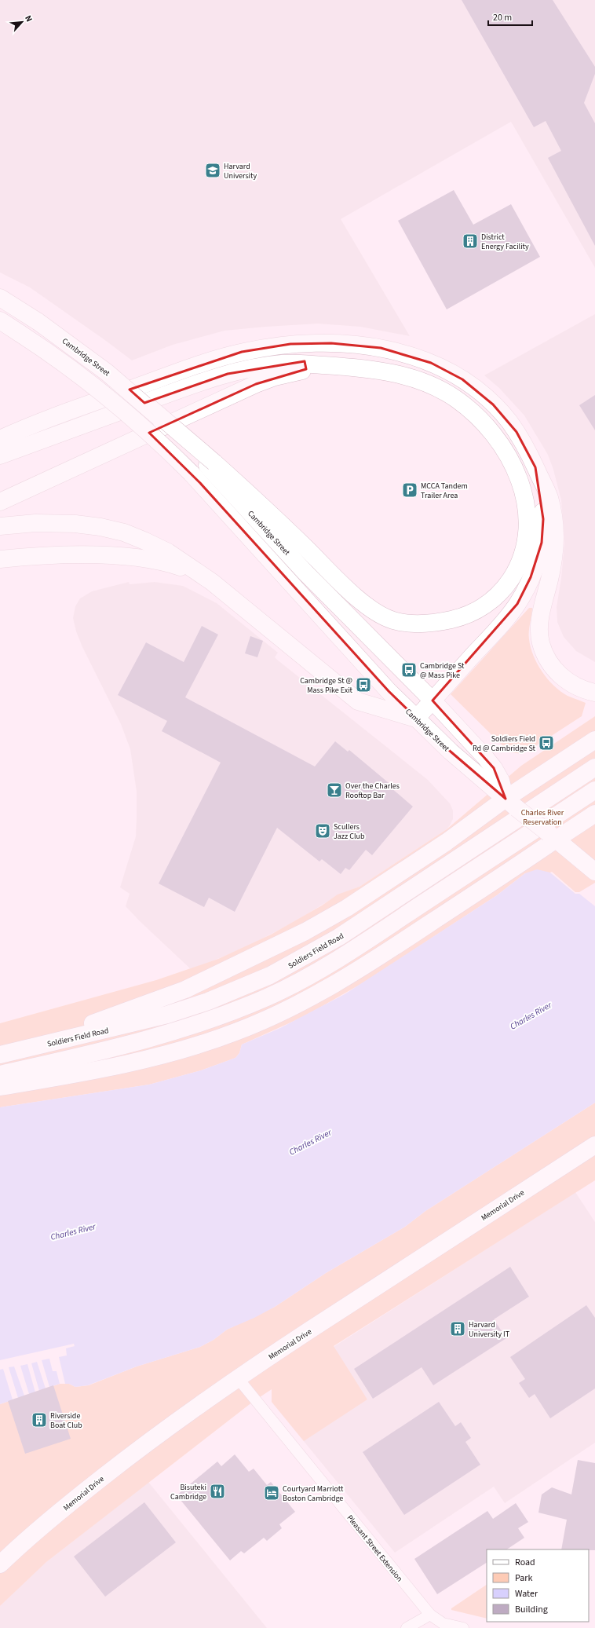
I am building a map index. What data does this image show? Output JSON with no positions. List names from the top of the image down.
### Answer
{
  "streets": {
    "main road": ["Cambridge Street", "Soldiers Field Road", "Memorial Drive"],
    "street": ["Pleasant Street Extension"]
  },
  "crossings": [
    ["Memorial Drive", "Pleasant Street Extension"]
  ],
  "water": ["Charles River"],
  "parks": ["Charles River Reservation"],
  "places": {
    "school or university": ["Harvard University"],
    "building": ["District Energy Facility", "Harvard University IT", "Riverside Boat Club"],
    "parking": ["MCCA Tandem Trailer Area"],
    "bus stop": ["Cambridge St @ Mass Pike", "Cambridge St @ Mass Pike Exit", "Soldiers Field Rd @ Cambridge St"],
    "bar": ["Over the Charles Rooftop Bar"],
    "theatre": ["Scullers Jazz Club"],
    "restaurant": ["Bisuteki Cambridge"],
    "hotel": ["Courtyard Marriott Boston Cambridge"]
  },
  "legend": [
    "Road",
    "Park",
    "Water",
    "Building"
  ],
  "scale_bar": "20 m",
  "north": "top right"
}
